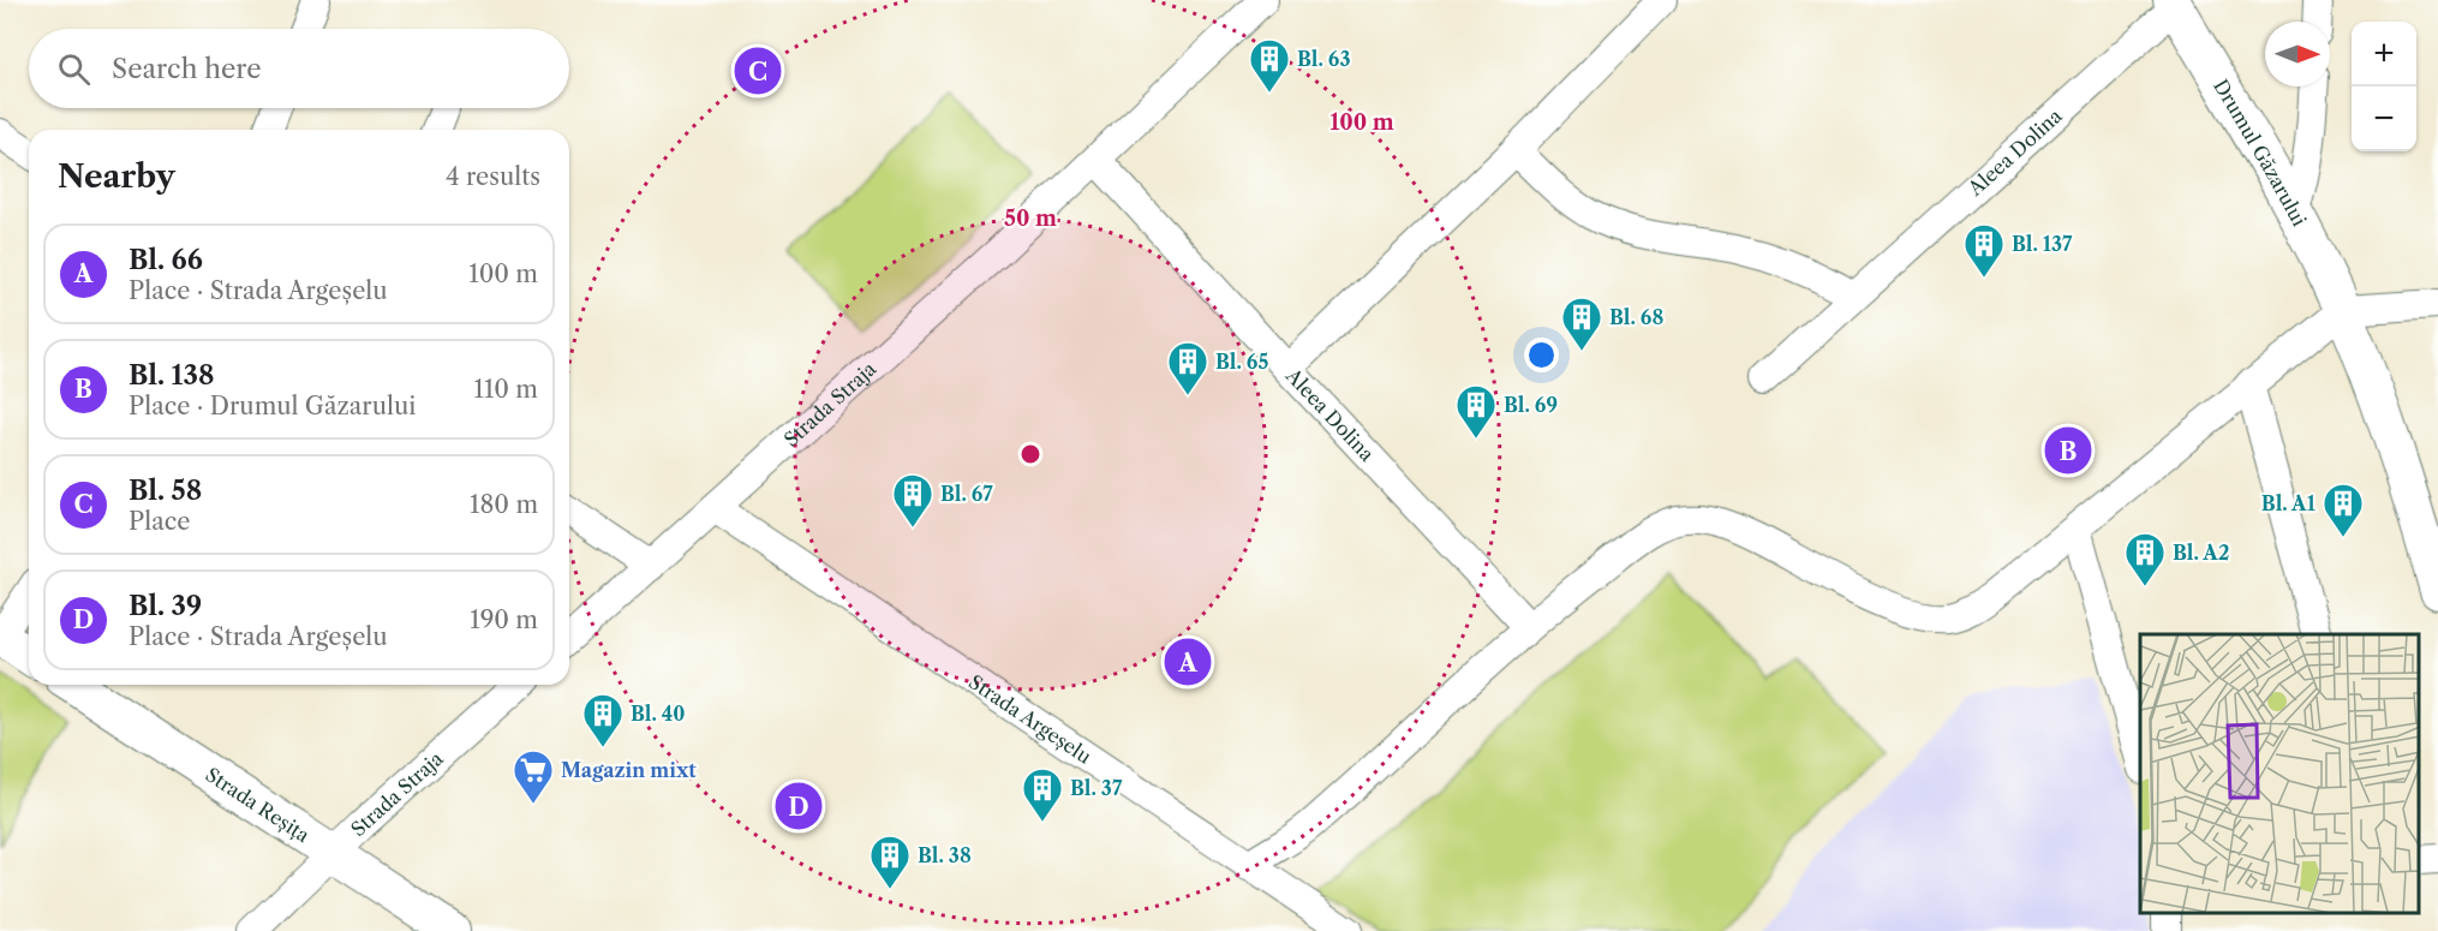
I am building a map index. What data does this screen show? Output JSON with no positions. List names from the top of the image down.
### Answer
{
  "streets": {
    "street": [
      "Aleea Dolina",
      "Drumul Găzarului",
      "Strada Straja",
      "Strada Argeșelu",
      "Strada Reșița"
    ]
  },
  "crossings": [
    ["Aleea Dolina", "Drumul Găzarului"],
    ["Strada Straja", "Strada Argeșelu"],
    ["Strada Straja", "Strada Reșița"]
  ],
  "places": {
    "building": [
      "Bl. 63",
      "Bl. 137",
      "Bl. 68",
      "Bl. 65",
      "Bl. 69",
      "Bl. 67",
      "Bl. A1",
      "Bl. A2",
      "Bl. 40",
      "Bl. 37",
      "Bl. 38"
    ],
    "supermarket": ["Magazin mixt"]
  },
  "north": "right",
  "page": {
    "map_buttons": ["+", "−"],
    "search": "Search here",
    "pins": [
      "C",
      "B",
      "A",
      "D"
    ],
    "heading": ["Nearby", "4 results"],
    "list": [
      {
        "mark": "A",
        "name": "Bl. 66",
        "note": "Place · Strada Argeșelu",
        "value": "100 m"
      },
      {
        "mark": "B",
        "name": "Bl. 138",
        "note": "Place · Drumul Găzarului",
        "value": "110 m"
      },
      {
        "mark": "C",
        "name": "Bl. 58",
        "note": "Place",
        "value": "180 m"
      },
      {
        "mark": "D",
        "name": "Bl. 39",
        "note": "Place · Strada Argeșelu",
        "value": "190 m"
      }
    ]
  },
  "rings": ["100 m", "50 m"]
}
